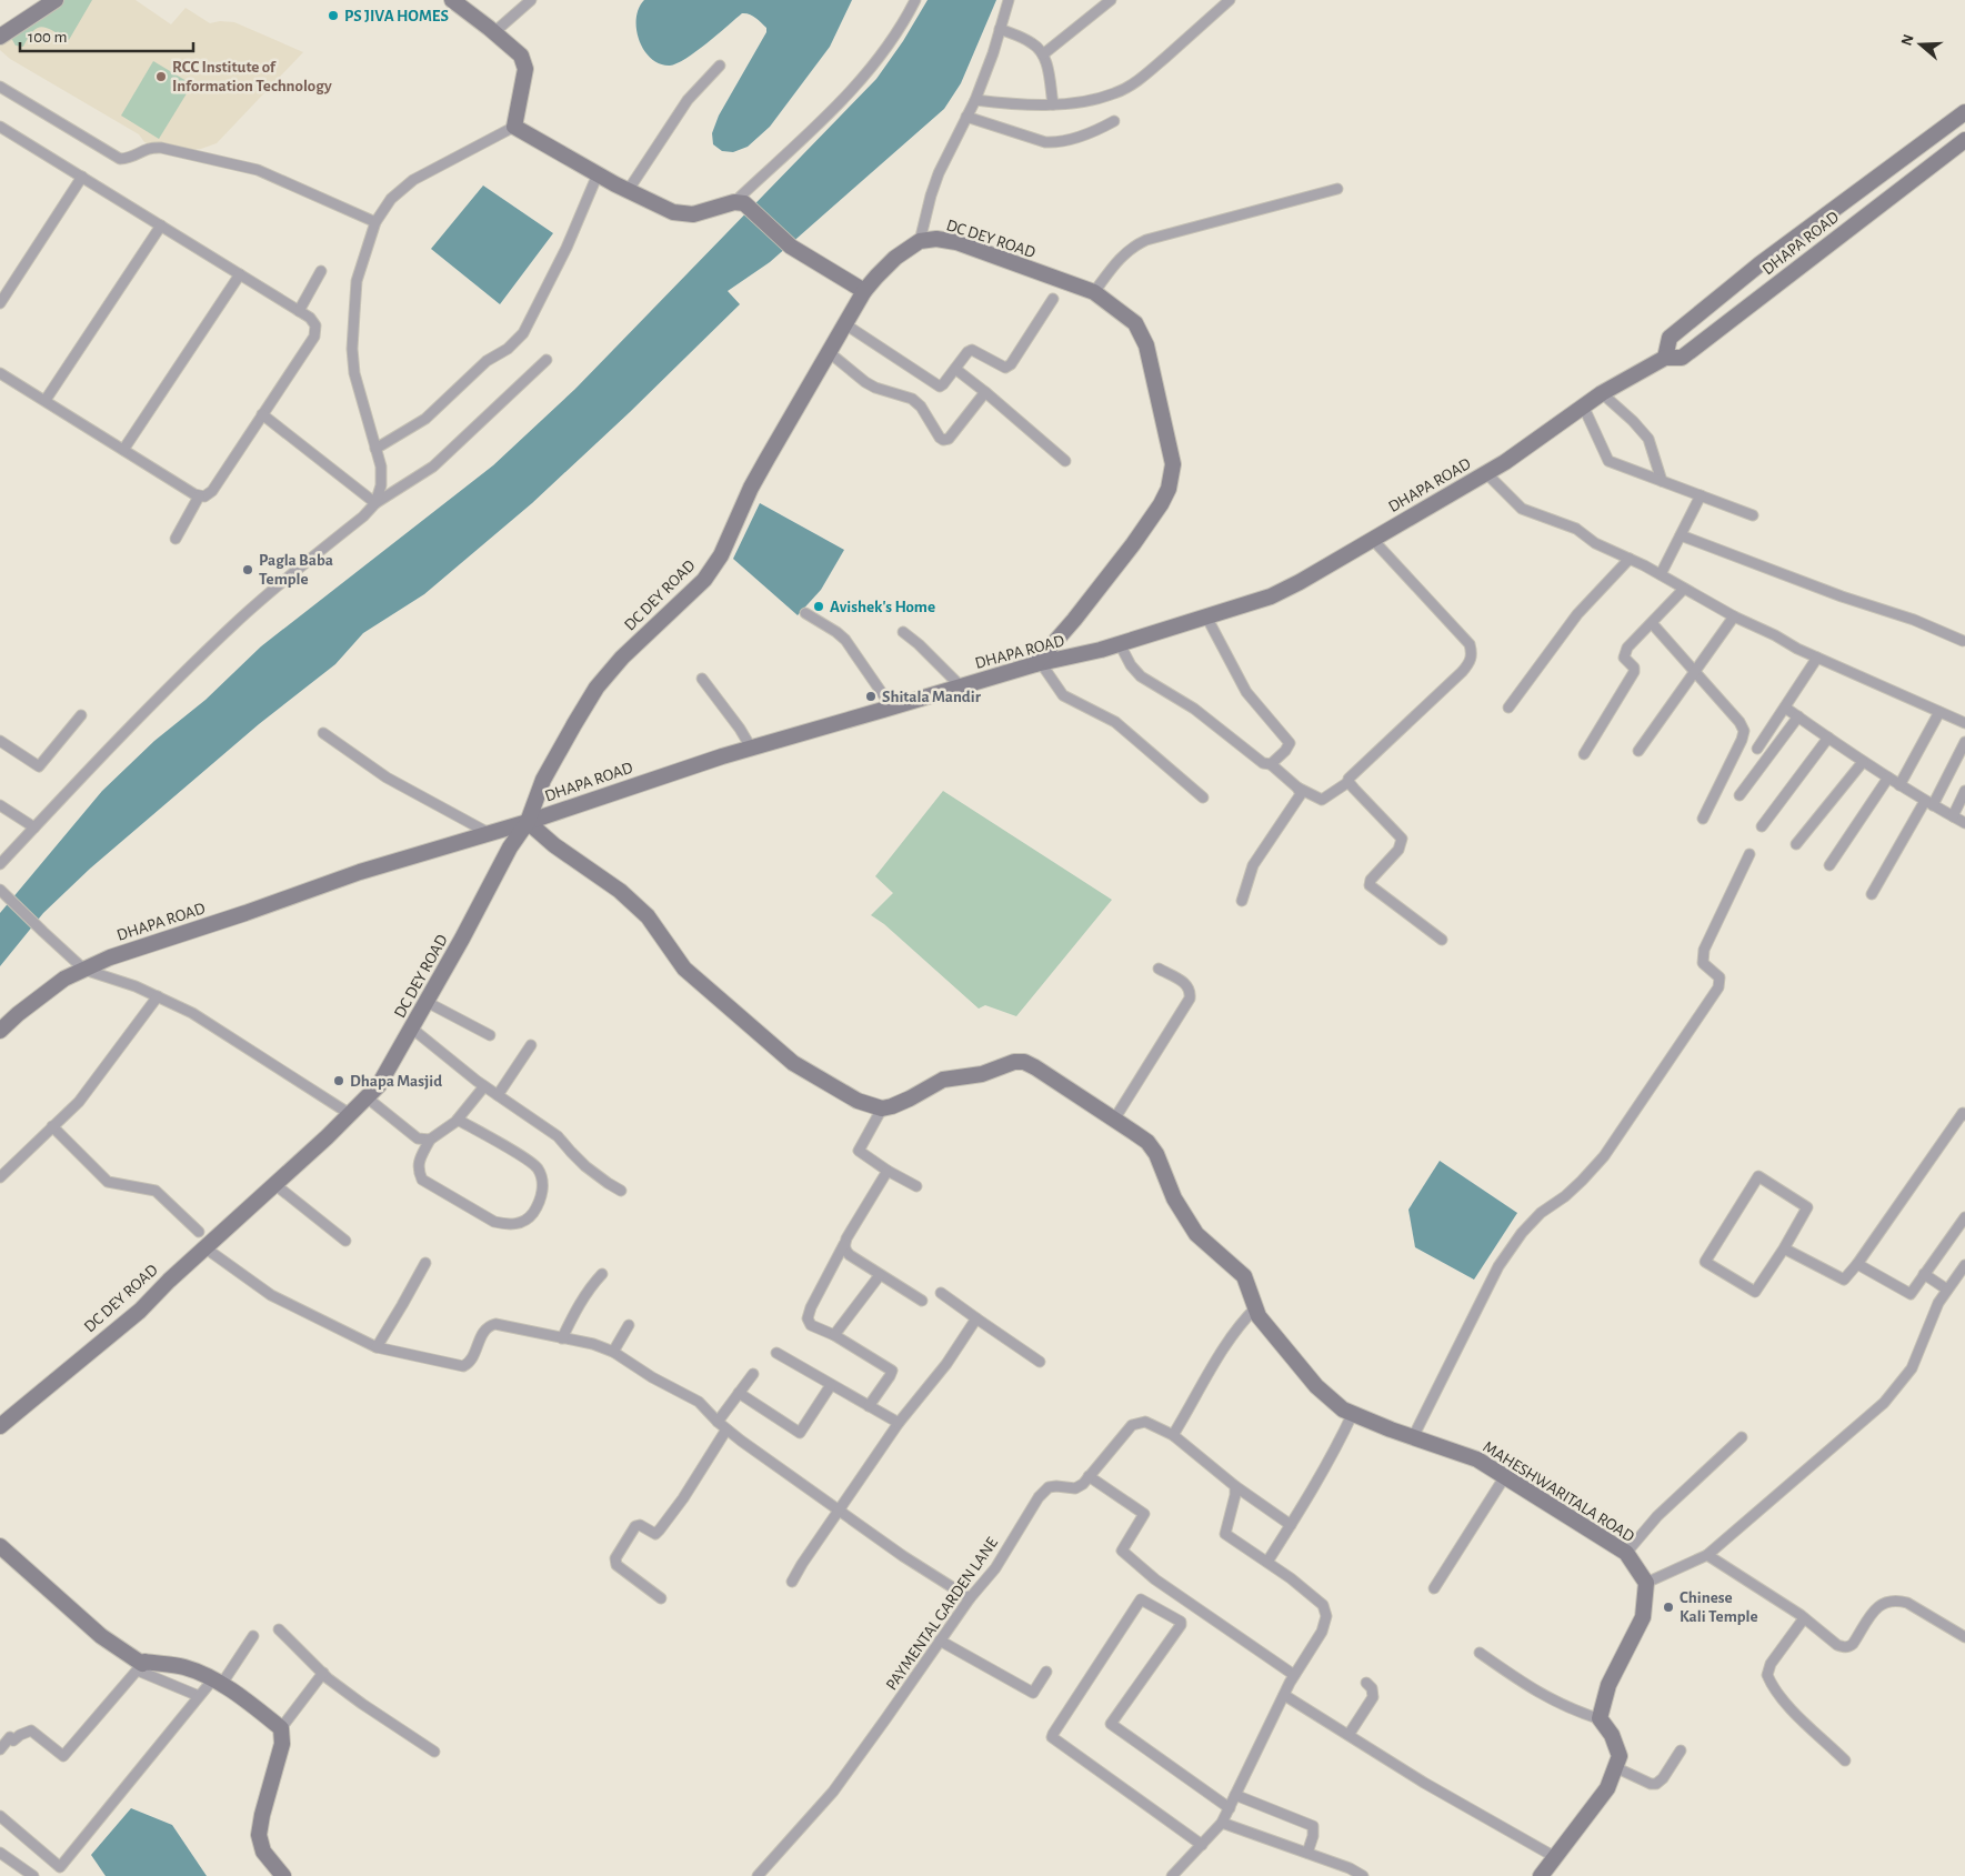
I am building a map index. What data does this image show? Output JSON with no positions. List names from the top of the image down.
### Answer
{
  "streets": {
    "street": [
      "DC DEY ROAD",
      "DHAPA ROAD",
      "MAHESHWARITALA ROAD",
      "PAYMENTAL GARDEN LANE"
    ]
  },
  "crossings": [
    ["DC DEY ROAD", "DHAPA ROAD"]
  ],
  "places": [
    "PS JIVA HOMES",
    "RCC Institute of Information Technology",
    "Pagla Baba Temple",
    "Avishek's Home",
    "Shitala Mandir",
    "Dhapa Masjid",
    "Chinese Kali Temple"
  ],
  "scale_bar": "100 m",
  "north": "left"
}
